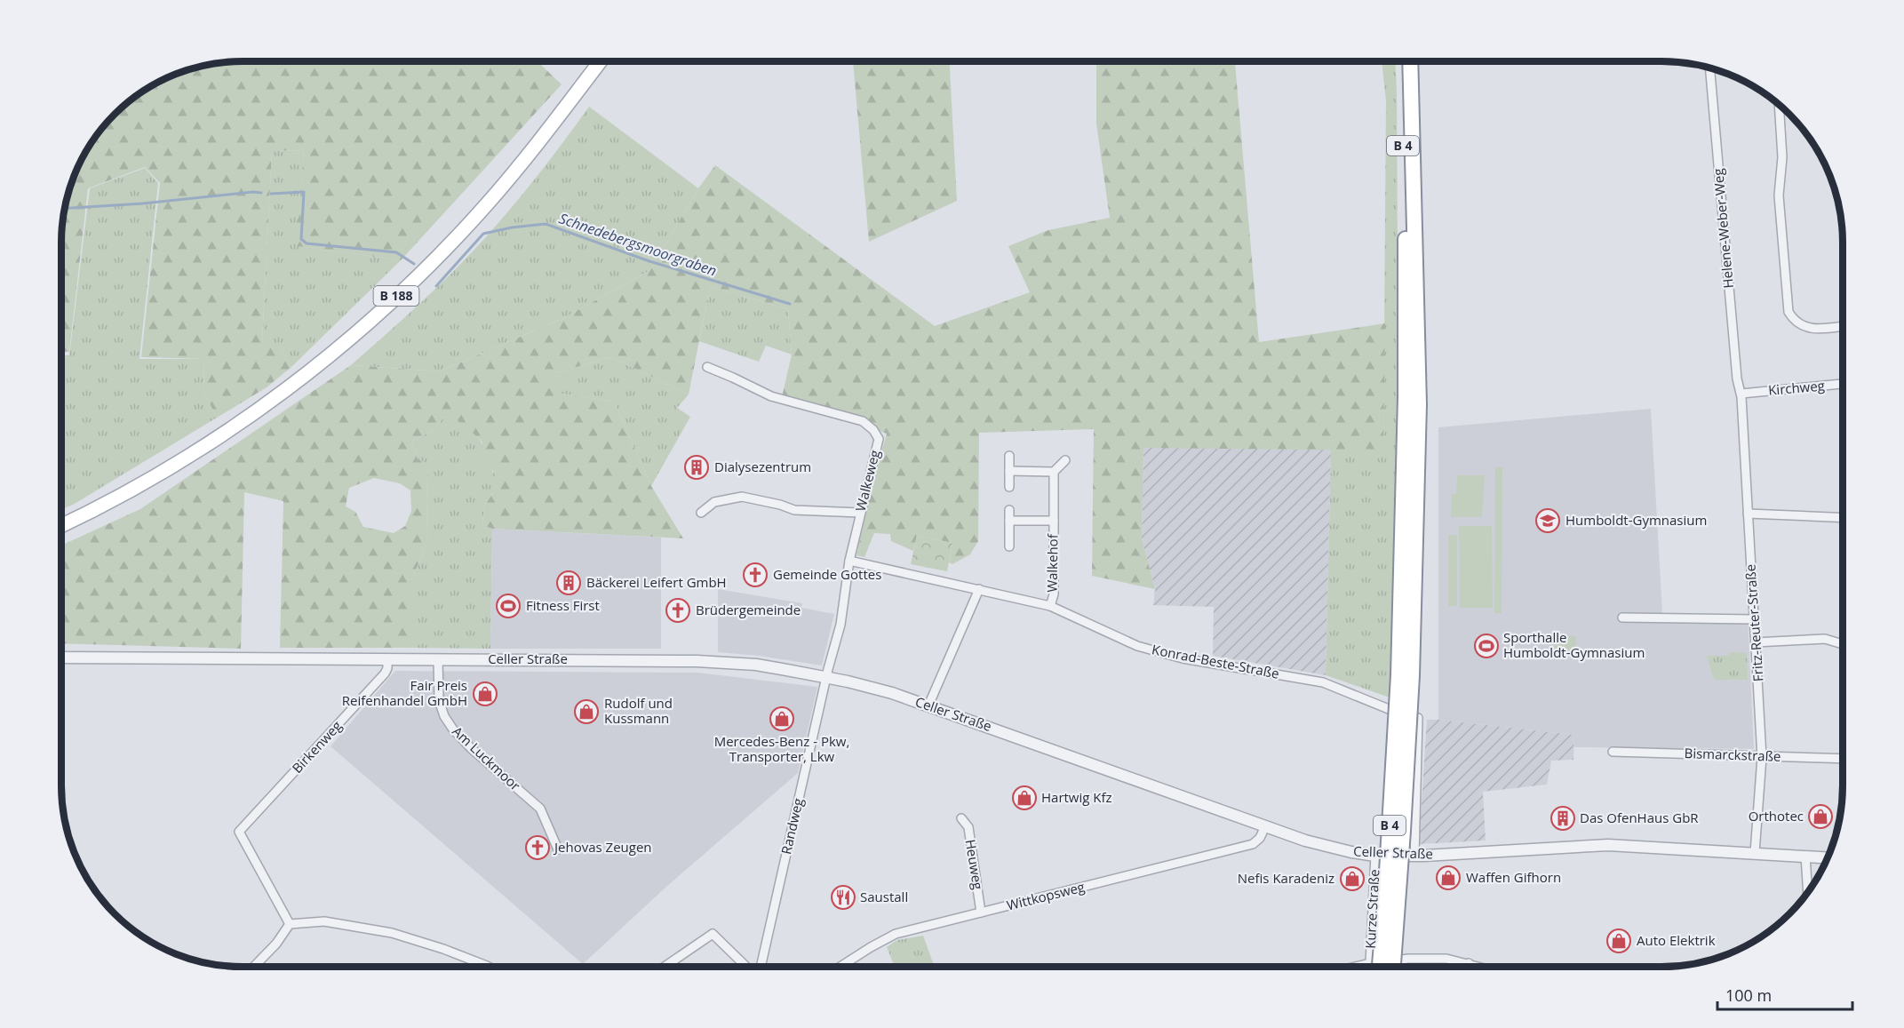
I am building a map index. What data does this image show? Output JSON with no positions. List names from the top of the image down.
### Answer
{
  "streets": {
    "highway": ["B 4"],
    "main road": ["B 188"],
    "street": [
      "Helene-Weber-Weg",
      "Kirchweg",
      "Walkeweg",
      "Walkehof",
      "Fritz-Reuter-Straße",
      "Celler Straße",
      "Konrad-Beste-Straße",
      "Birkenweg",
      "Bismarckstraße",
      "Am Luckmoor",
      "Randweg",
      "Heuweg",
      "Wittkopsweg",
      "Kurze Straße"
    ]
  },
  "crossings": [
    ["Helene-Weber-Weg", "Kirchweg"],
    ["Helene-Weber-Weg", "Fritz-Reuter-Straße"],
    ["Kirchweg", "Fritz-Reuter-Straße"],
    ["Walkeweg", "Celler Straße"],
    ["Walkeweg", "Konrad-Beste-Straße"],
    ["Walkeweg", "Randweg"],
    ["Walkehof", "Konrad-Beste-Straße"],
    ["Fritz-Reuter-Straße", "Celler Straße"],
    ["Fritz-Reuter-Straße", "Bismarckstraße"],
    ["Celler Straße", "Konrad-Beste-Straße"],
    ["Celler Straße", "Birkenweg"],
    ["Celler Straße", "Am Luckmoor"],
    ["Celler Straße", "Randweg"],
    ["Celler Straße", "Wittkopsweg"],
    ["Celler Straße", "Kurze Straße"],
    ["Heuweg", "Wittkopsweg"]
  ],
  "water": ["Schnedebergsmoorgraben"],
  "places": {
    "building": ["Dialysezentrum", "Bäckerei Leifert GmbH", "Das OfenHaus GbR"],
    "school or university": ["Humboldt-Gymnasium"],
    "church": ["Gemeinde Gottes", "Brüdergemeinde", "Jehovas Zeugen"],
    "sports": ["Fitness First", "Sporthalle Humboldt-Gymnasium"],
    "shop": [
      "Fair Preis Reifenhandel GmbH",
      "Rudolf und Kussmann",
      "Mercedes-Benz - Pkw, Transporter, Lkw",
      "Hartwig Kfz",
      "Orthotec",
      "Waffen Gifhorn",
      "Nefis Karadeniz",
      "Auto Elektrik"
    ],
    "restaurant": ["Saustall"]
  },
  "scale_bar": "100 m"
}
